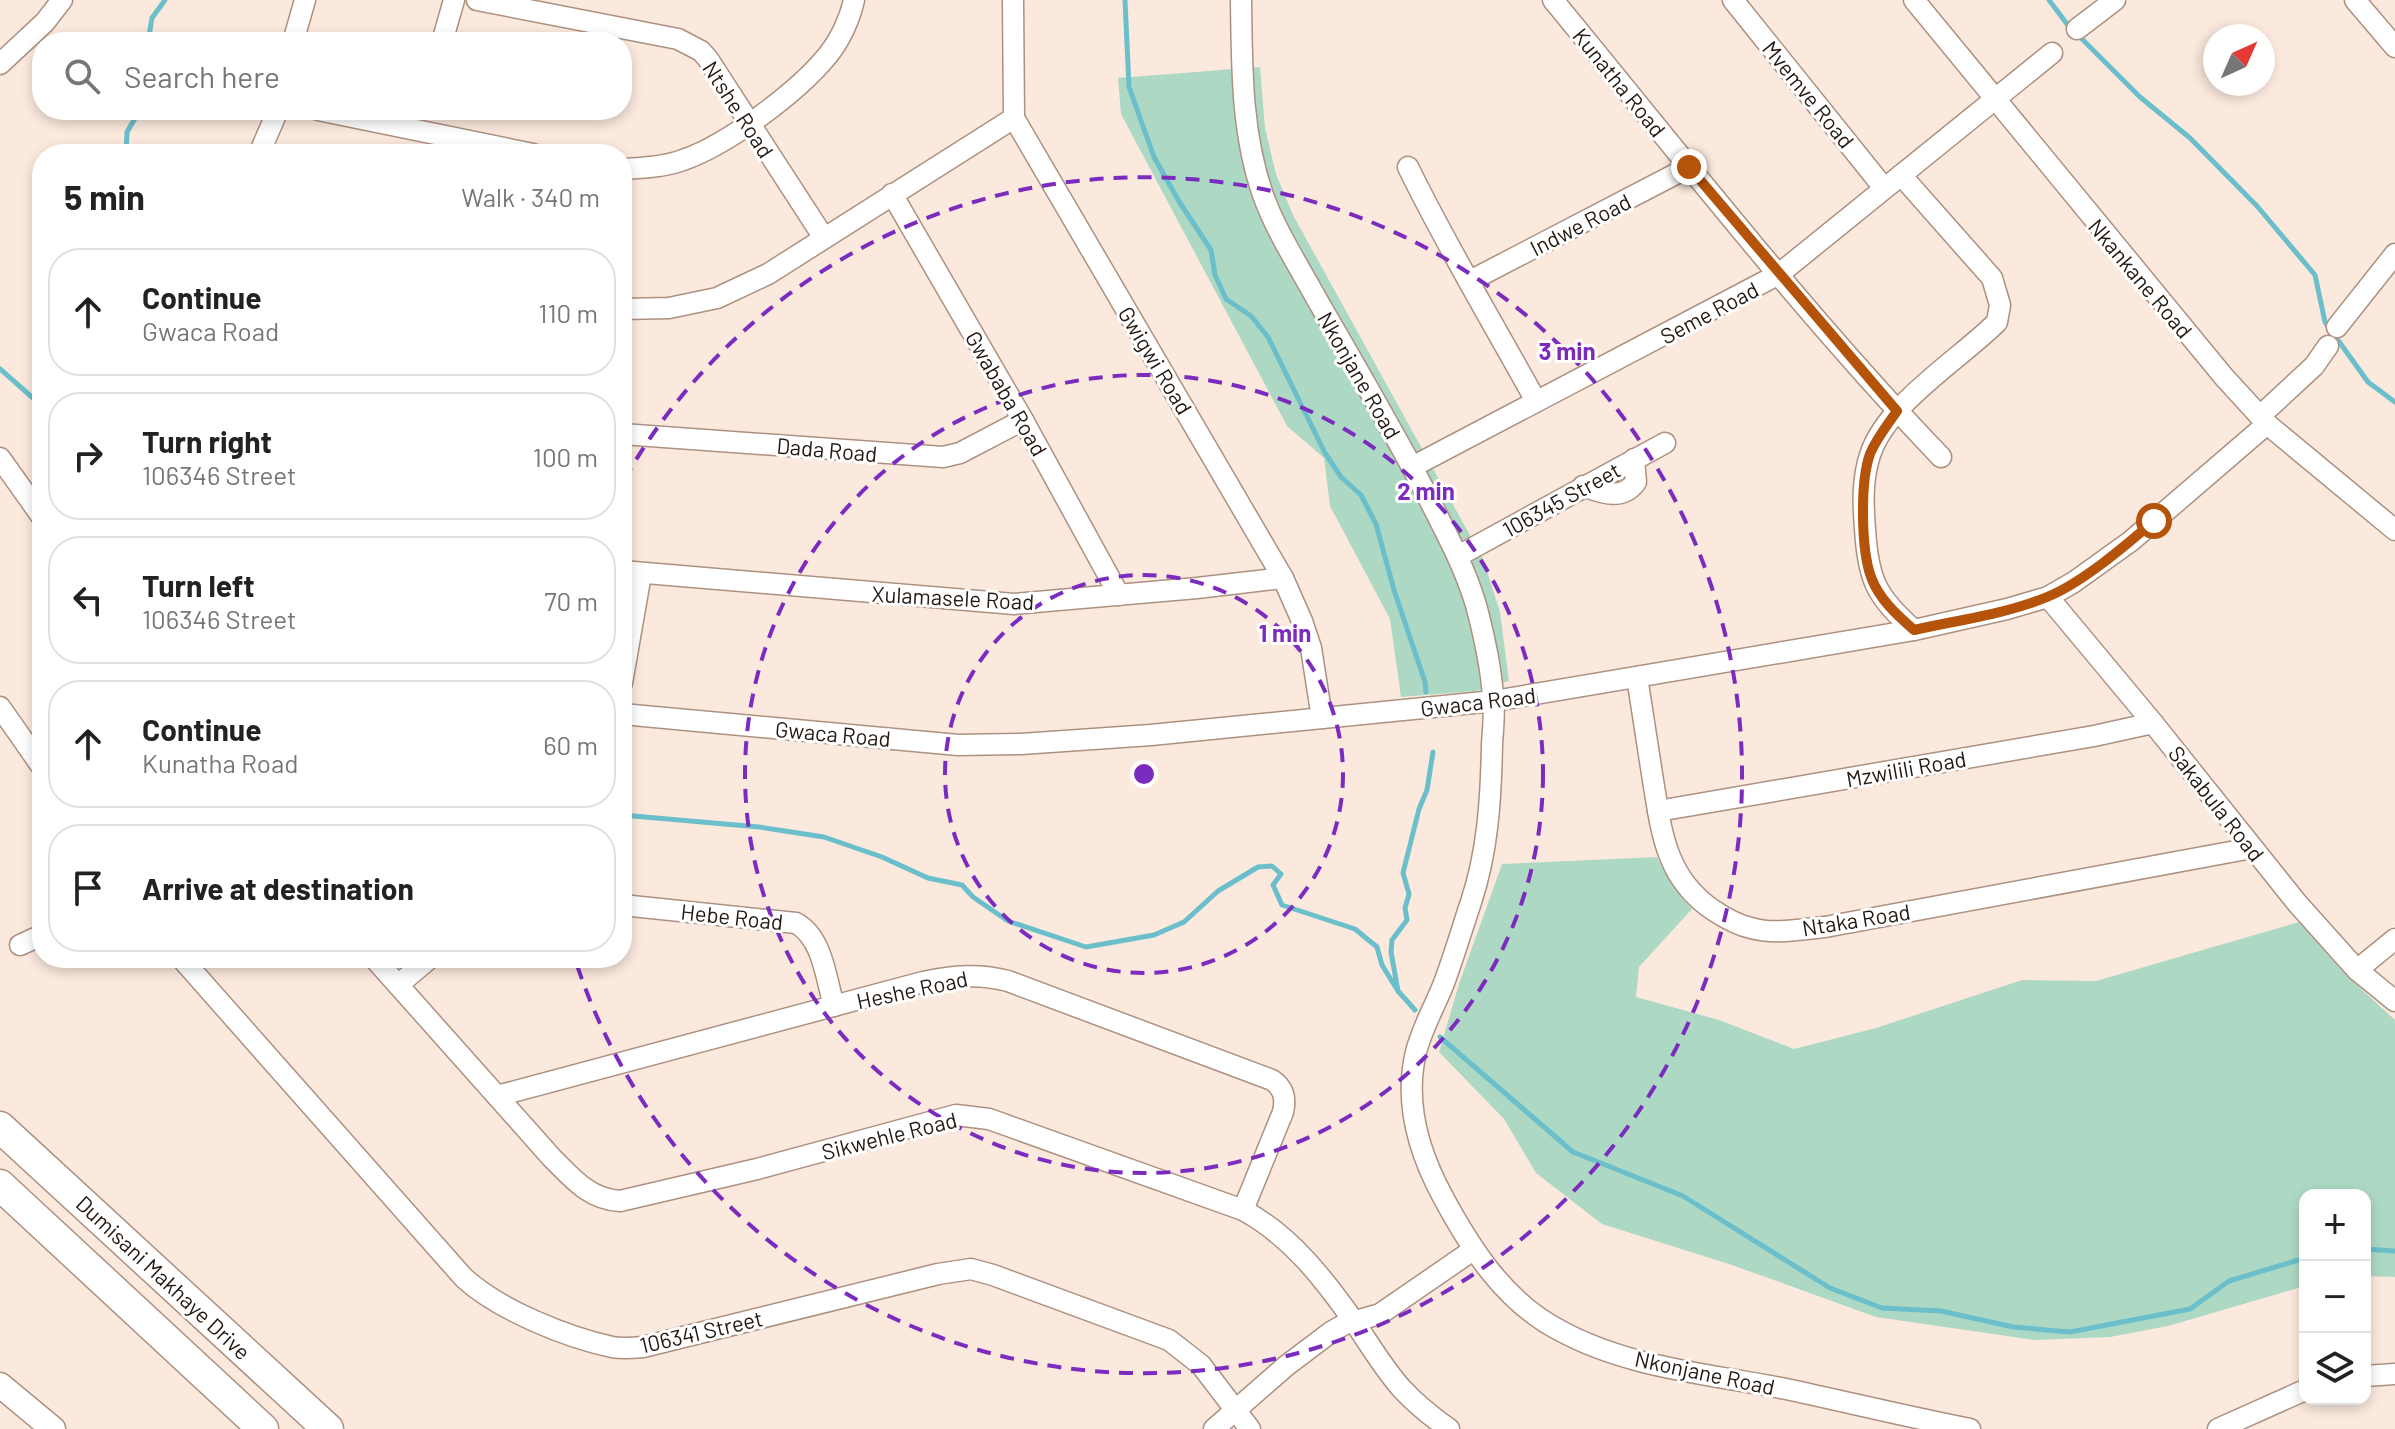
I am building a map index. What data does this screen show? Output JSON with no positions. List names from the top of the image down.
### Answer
{
  "streets": {
    "main road": ["Dumisani Makhaye Drive"],
    "street": [
      "Kunatha Road",
      "Mvemve Road",
      "Ntshe Road",
      "Indwe Road",
      "Nkankane Road",
      "Seme Road",
      "Gwigwi Road",
      "Nkonjane Road",
      "Gwababa Road",
      "Dada Road",
      "106345 Street",
      "Xulamasele Road",
      "Gwaca Road",
      "Mzwilili Road",
      "Sakabula Road",
      "Hebe Road",
      "Ntaka Road",
      "Heshe Road",
      "Sikwehle Road",
      "106341 Street"
    ]
  },
  "crossings": [
    ["Kunatha Road", "Mvemve Road"],
    ["Kunatha Road", "Indwe Road"],
    ["Kunatha Road", "Seme Road"],
    ["Mvemve Road", "Seme Road"],
    ["Nkankane Road", "Seme Road"],
    ["Nkankane Road", "Gwaca Road"],
    ["Seme Road", "Nkonjane Road"],
    ["Gwigwi Road", "Xulamasele Road"],
    ["Gwigwi Road", "Gwaca Road"],
    ["Nkonjane Road", "106345 Street"],
    ["Nkonjane Road", "Gwaca Road"],
    ["Gwababa Road", "Dada Road"],
    ["Gwababa Road", "Xulamasele Road"],
    ["Gwaca Road", "Sakabula Road"],
    ["Gwaca Road", "Ntaka Road"],
    ["Mzwilili Road", "Sakabula Road"],
    ["Mzwilili Road", "Ntaka Road"],
    ["Sakabula Road", "Ntaka Road"],
    ["Hebe Road", "Heshe Road"],
    ["Heshe Road", "Sikwehle Road"]
  ],
  "north": "top right",
  "page": {
    "search": "Search here",
    "heading": ["5 min", "Walk · 340 m"],
    "list": [
      ["Continue", "Gwaca Road", "110 m"],
      ["Turn right", "106346 Street", "100 m"],
      ["Turn left", "106346 Street", "70 m"],
      ["Continue", "Kunatha Road", "60 m"],
      "Arrive at destination"
    ],
    "map_buttons": ["+", "−"]
  },
  "rings": ["3 min", "2 min", "1 min"]
}
